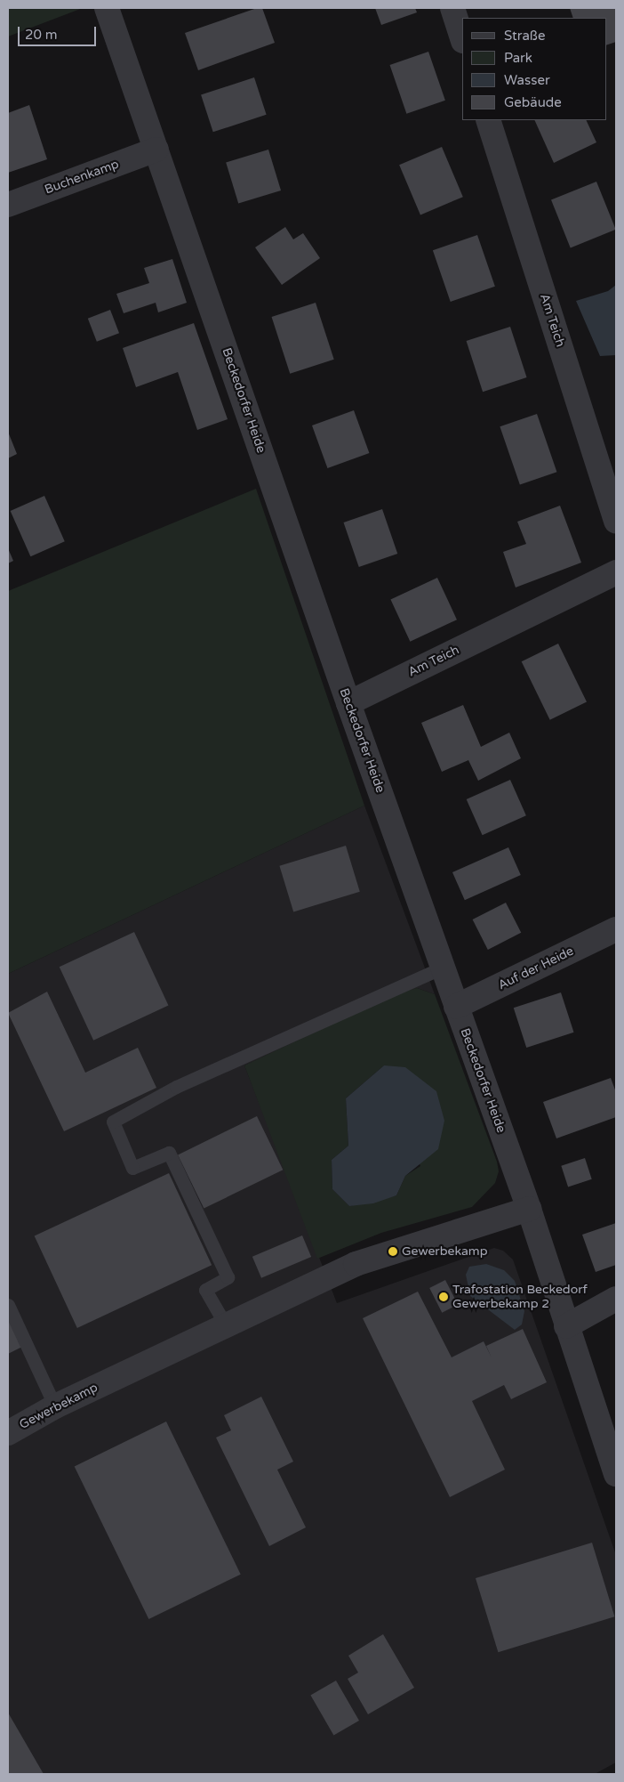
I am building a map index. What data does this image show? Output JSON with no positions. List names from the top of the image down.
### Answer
{
  "streets": {
    "street": [
      "Buchenkamp",
      "Am Teich",
      "Beckedorfer Heide",
      "Auf der Heide",
      "Gewerbekamp"
    ]
  },
  "crossings": [
    ["Buchenkamp", "Beckedorfer Heide"],
    ["Am Teich", "Beckedorfer Heide"],
    ["Beckedorfer Heide", "Auf der Heide"],
    ["Beckedorfer Heide", "Gewerbekamp"]
  ],
  "places": ["Gewerbekamp", "Trafostation Beckedorf Gewerbekamp 2"],
  "legend": [
    "Straße",
    "Park",
    "Wasser",
    "Gebäude"
  ],
  "scale_bar": "20 m"
}
